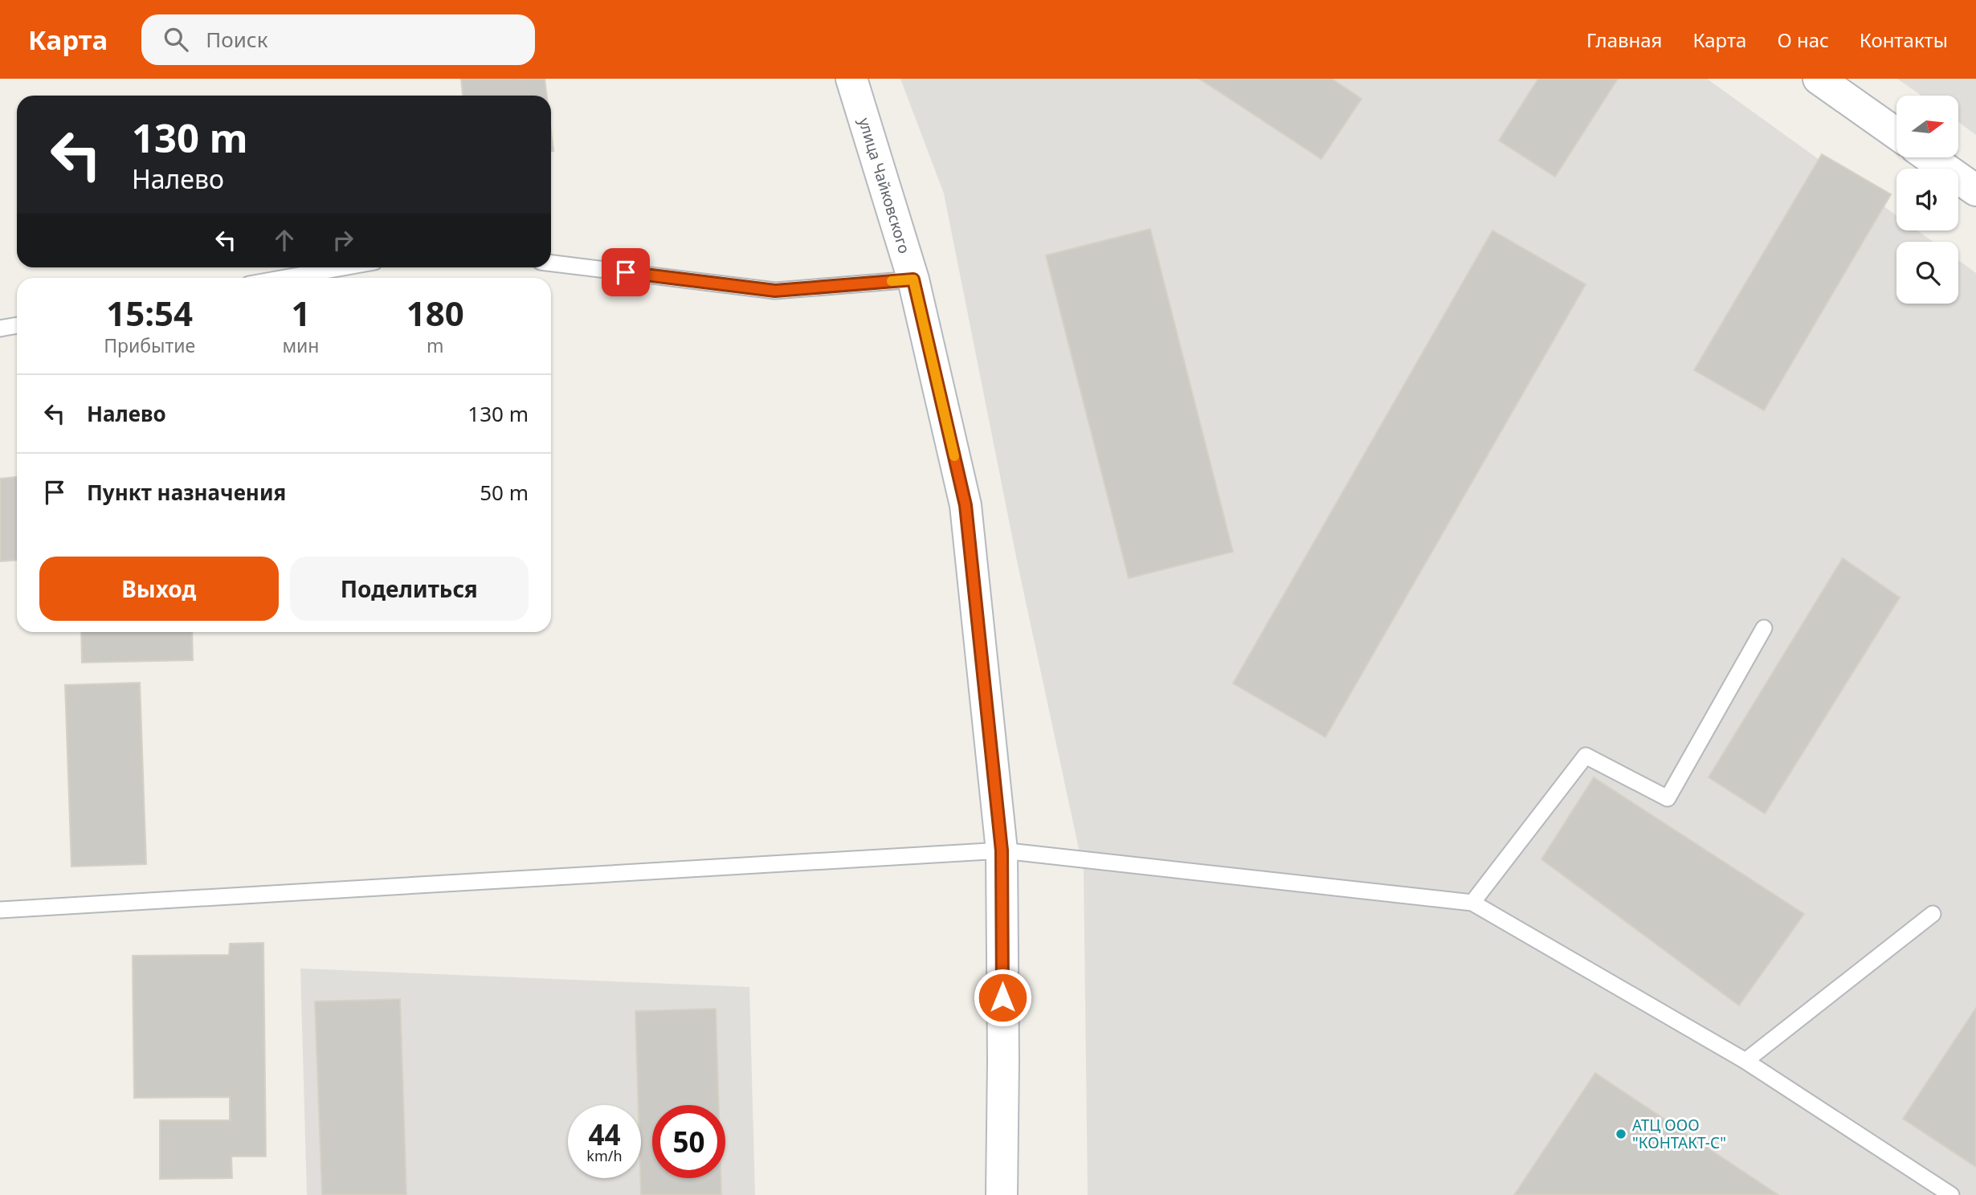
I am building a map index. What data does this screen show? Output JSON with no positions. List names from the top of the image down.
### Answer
{
  "streets": {
    "main road": ["улица Чайковского"]
  },
  "places": ["АТЦ ООО \"КОНТАКТ-С\""],
  "north": "right",
  "page": {
    "header": "Карта",
    "search": "Поиск",
    "nav": [
      "Главная",
      "Карта",
      "О нас",
      "Контакты"
    ],
    "turn": ["130 m", "Налево"],
    "eta": [
      "15:54",
      "Прибытие",
      "1",
      "мин",
      "180",
      "m"
    ],
    "list": [
      {
        "name": "Налево",
        "value": "130 m"
      },
      {
        "name": "Пункт назначения",
        "value": "50 m"
      }
    ],
    "buttons": ["Выход", "Поделиться"],
    "speed": "44 km/h",
    "limit": "50"
  }
}
